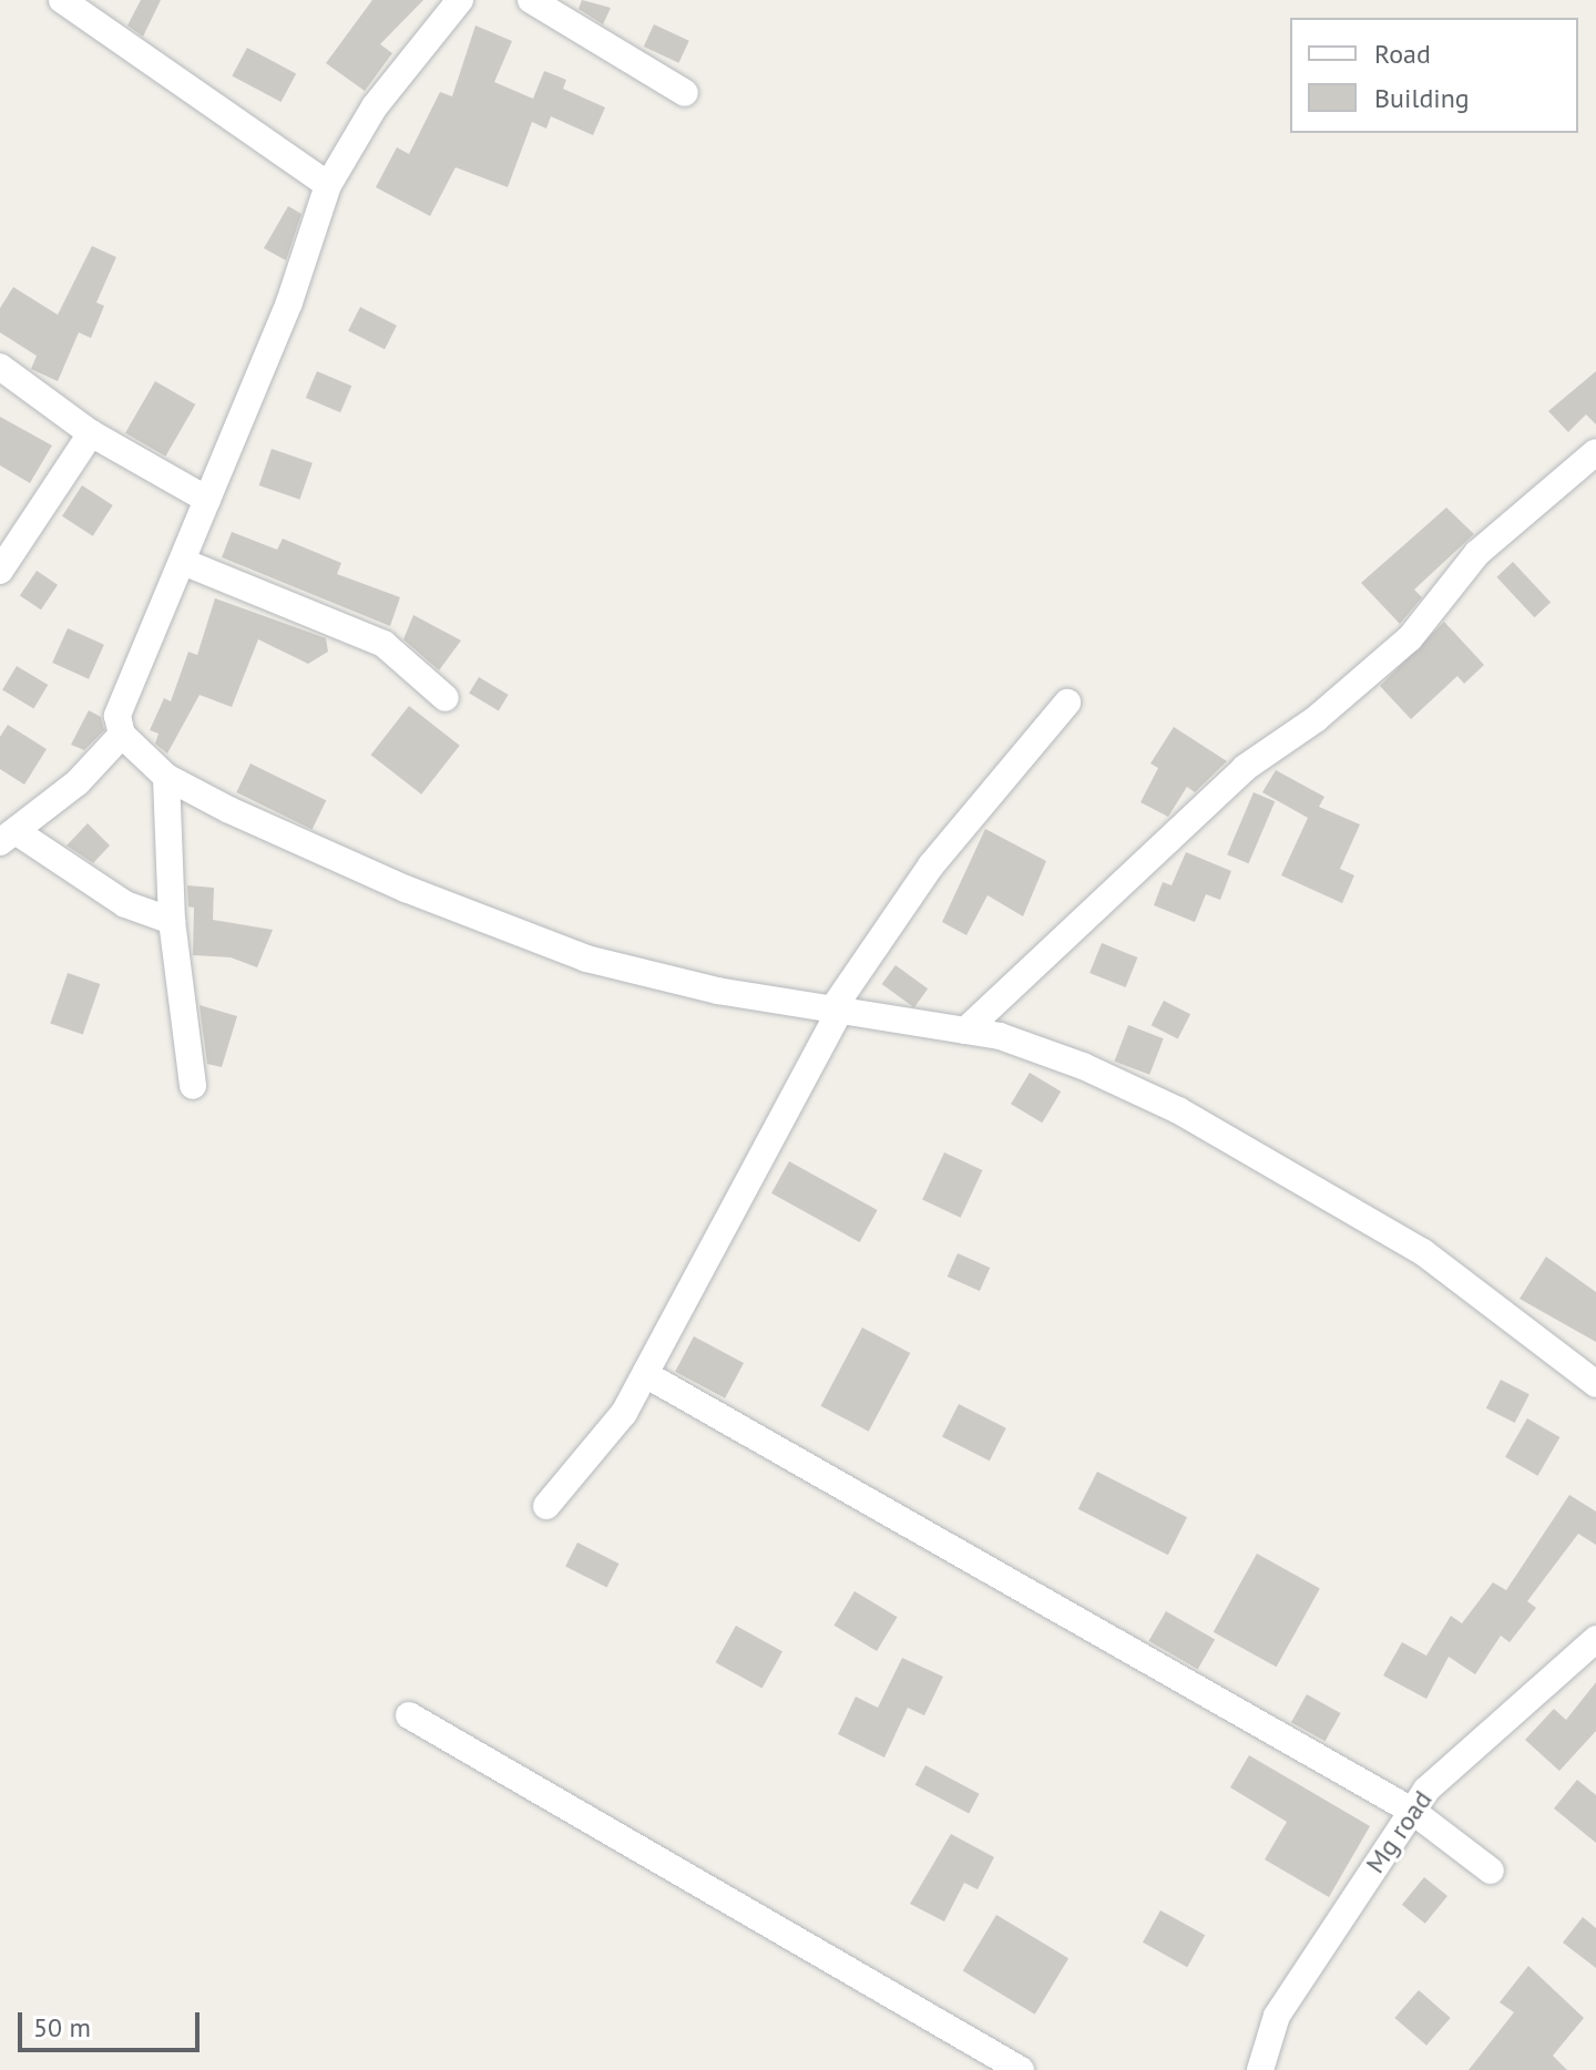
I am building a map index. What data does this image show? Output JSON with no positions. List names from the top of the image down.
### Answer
{
  "streets": {
    "street": ["Mg road"]
  },
  "legend": ["Road", "Building"],
  "scale_bar": "50 m"
}
